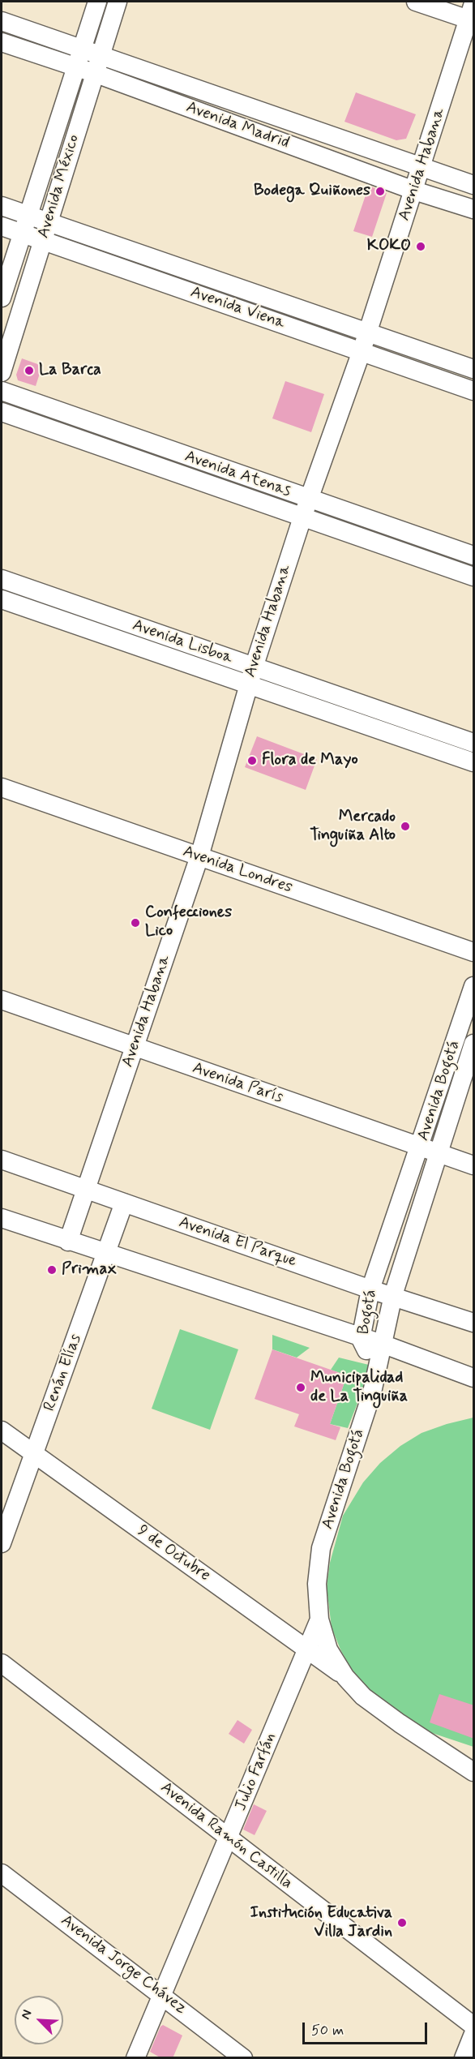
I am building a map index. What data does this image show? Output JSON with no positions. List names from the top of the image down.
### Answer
{
  "streets": {
    "street": [
      "Avenida Madrid",
      "Avenida Habana",
      "Avenida México",
      "Avenida Viena",
      "Avenida Atenas",
      "Avenida Lisboa",
      "Avenida Londres",
      "Avenida París",
      "Avenida Bogotá",
      "Avenida El Parque",
      "Bogotá",
      "Renán Elías",
      "9 de Octubre",
      "Julio Farfán",
      "Avenida Ramón Castilla",
      "Avenida Jorge Chávez"
    ]
  },
  "crossings": [
    ["Avenida Madrid", "Avenida Habana"],
    ["Avenida Madrid", "Avenida México"],
    ["Avenida Habana", "Avenida Viena"],
    ["Avenida Habana", "Avenida Atenas"],
    ["Avenida Habana", "Avenida Lisboa"],
    ["Avenida Habana", "Avenida Londres"],
    ["Avenida Habana", "Avenida París"],
    ["Avenida Habana", "Avenida El Parque"],
    ["Avenida México", "Avenida Viena"],
    ["Avenida París", "Avenida Bogotá"],
    ["Avenida Bogotá", "Avenida El Parque"],
    ["Avenida Bogotá", "Bogotá"],
    ["Avenida Bogotá", "9 de Octubre"],
    ["Avenida Bogotá", "Julio Farfán"],
    ["Avenida El Parque", "Bogotá"],
    ["Avenida El Parque", "Renán Elías"],
    ["Renán Elías", "9 de Octubre"],
    ["9 de Octubre", "Julio Farfán"],
    ["Julio Farfán", "Avenida Ramón Castilla"],
    ["Julio Farfán", "Avenida Jorge Chávez"]
  ],
  "places": [
    "Bodega Quiñones",
    "KOKO",
    "La Barca",
    "Flora de Mayo",
    "Mercado Tinguiña Alto",
    "Confecciones Lico",
    "Primax",
    "Municipalidad de La Tinguiña",
    "Institución Educativa Villa Jardin"
  ],
  "scale_bar": "50 m",
  "north": "top left"
}
